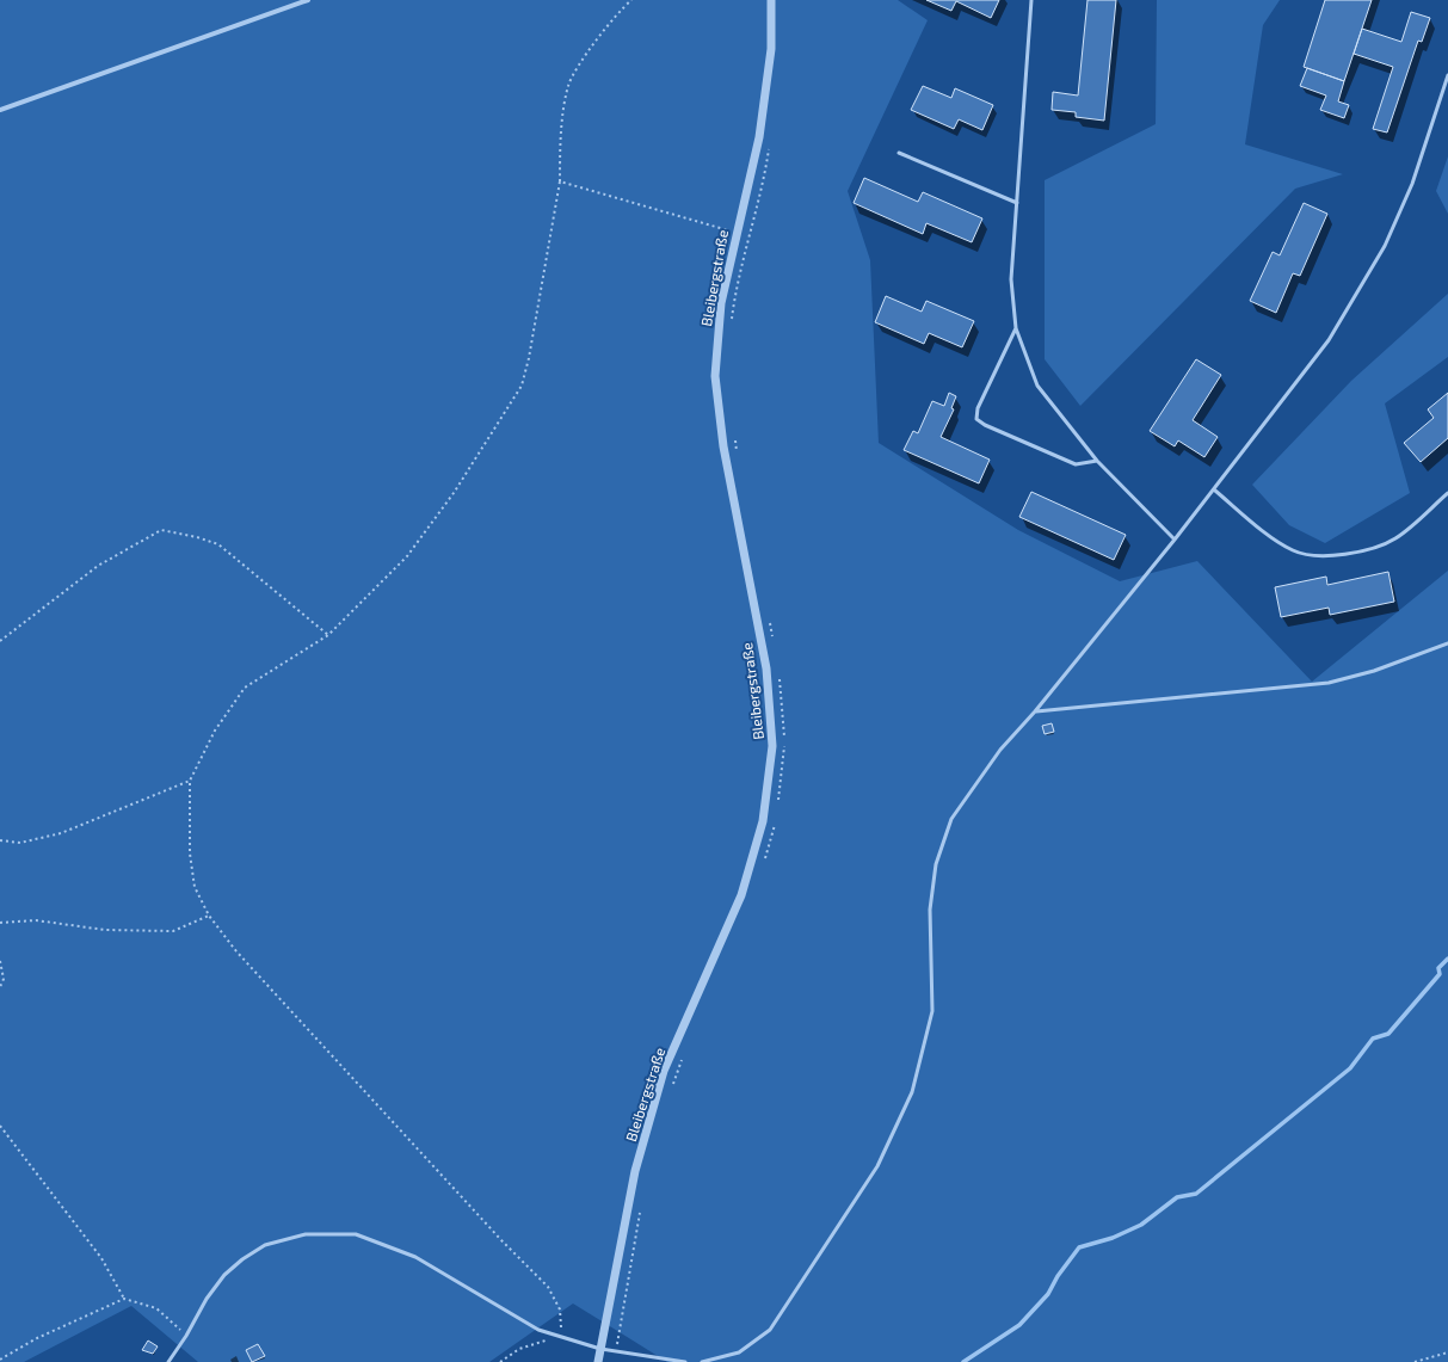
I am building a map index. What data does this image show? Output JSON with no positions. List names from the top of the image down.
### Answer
{
  "streets": {
    "street": ["Bleibergstraße"]
  }
}
